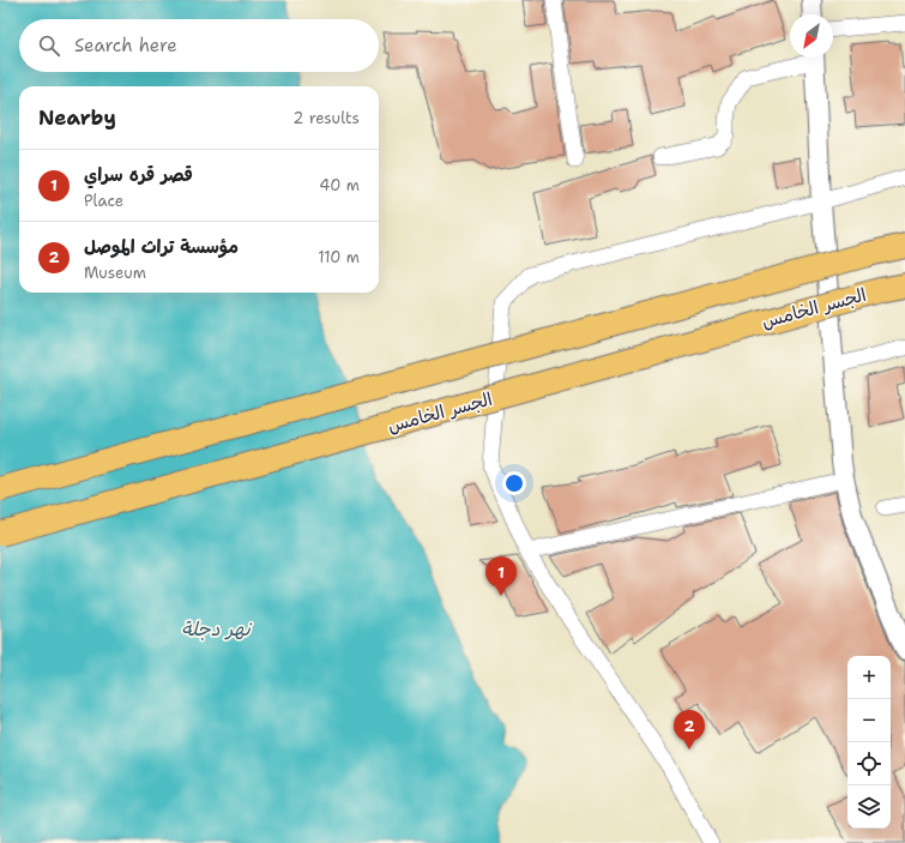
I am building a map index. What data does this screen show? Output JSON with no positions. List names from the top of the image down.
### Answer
{
  "streets": {
    "main road": ["الجسر الخامس"]
  },
  "water": ["نهر دجلة"],
  "north": "bottom left",
  "page": {
    "search": "Search here",
    "heading": ["Nearby", "2 results"],
    "list": [
      {
        "mark": "1",
        "name": "قصر قره سراي",
        "note": "Place",
        "value": "40 m"
      },
      {
        "mark": "2",
        "name": "مؤسسة تراث الموصل",
        "note": "Museum",
        "value": "110 m"
      }
    ],
    "pins": ["1", "2"],
    "map_buttons": ["+", "−"]
  }
}
